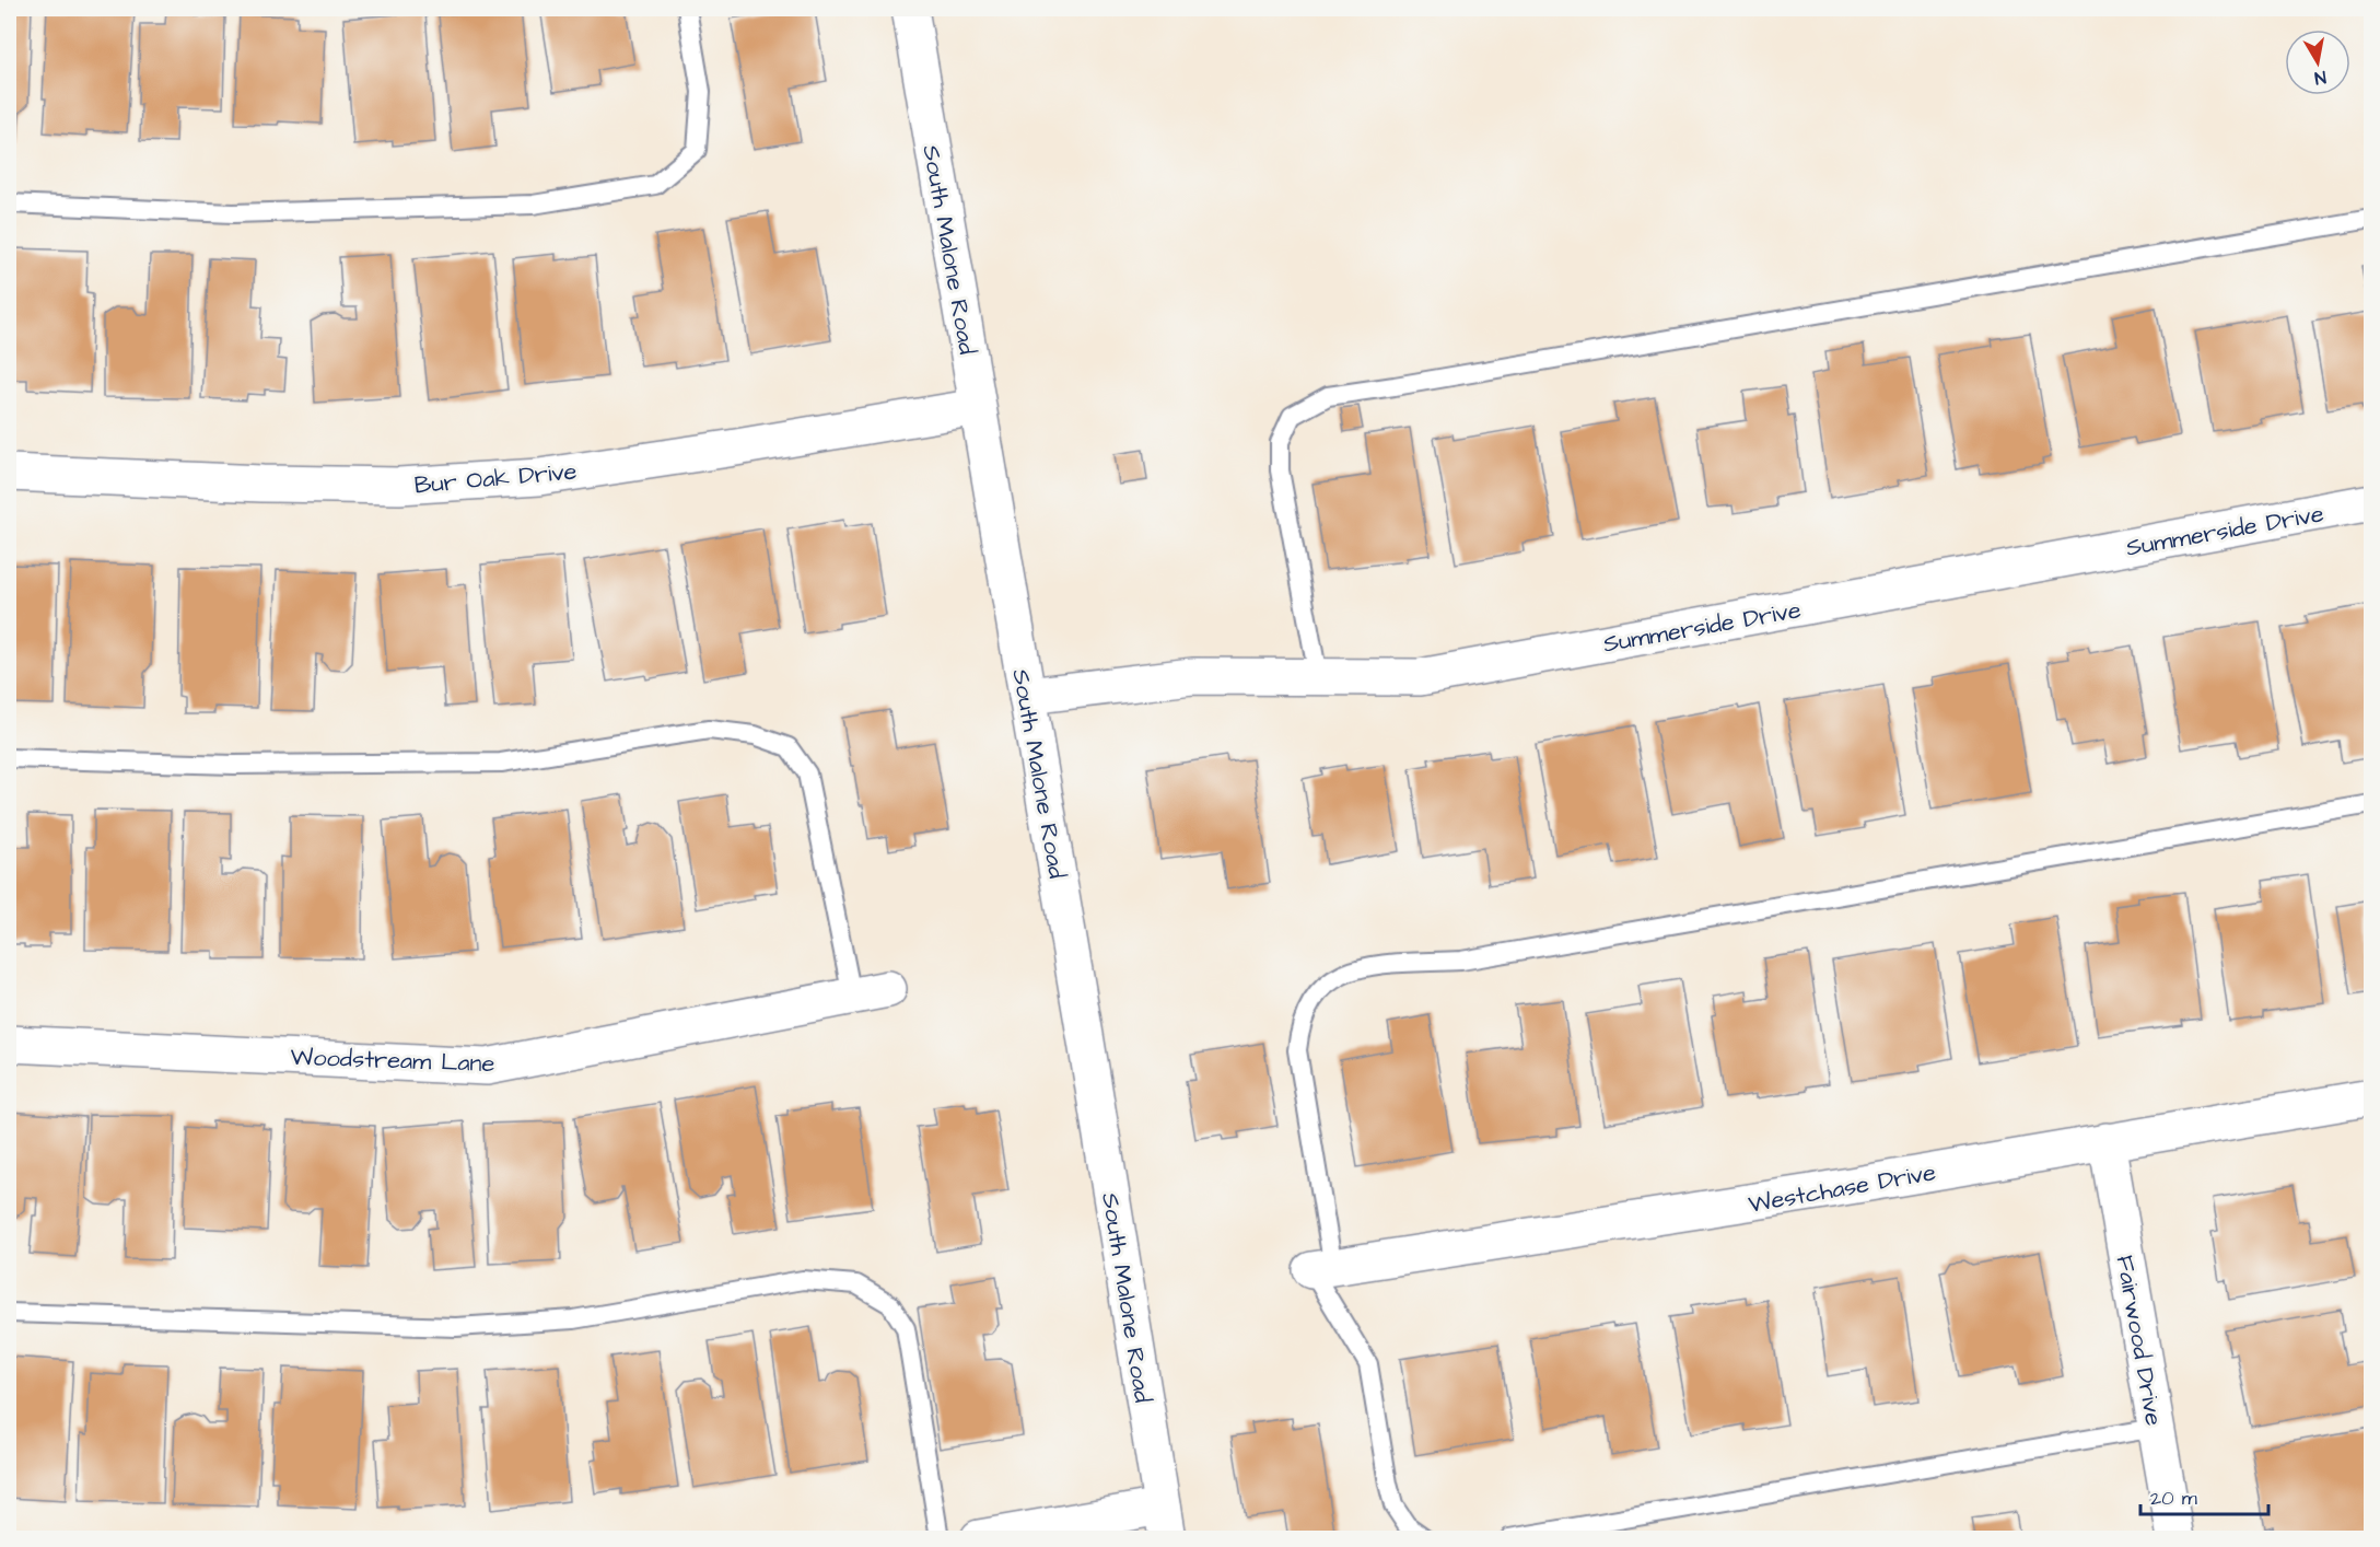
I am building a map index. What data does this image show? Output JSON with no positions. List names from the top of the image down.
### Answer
{
  "streets": {
    "street": [
      "South Malone Road",
      "Bur Oak Drive",
      "Summerside Drive",
      "Woodstream Lane",
      "Westchase Drive",
      "Fairwood Drive"
    ]
  },
  "crossings": [
    ["South Malone Road", "Bur Oak Drive"],
    ["South Malone Road", "Summerside Drive"],
    ["Westchase Drive", "Fairwood Drive"]
  ],
  "scale_bar": "20 m",
  "north": "bottom"
}
